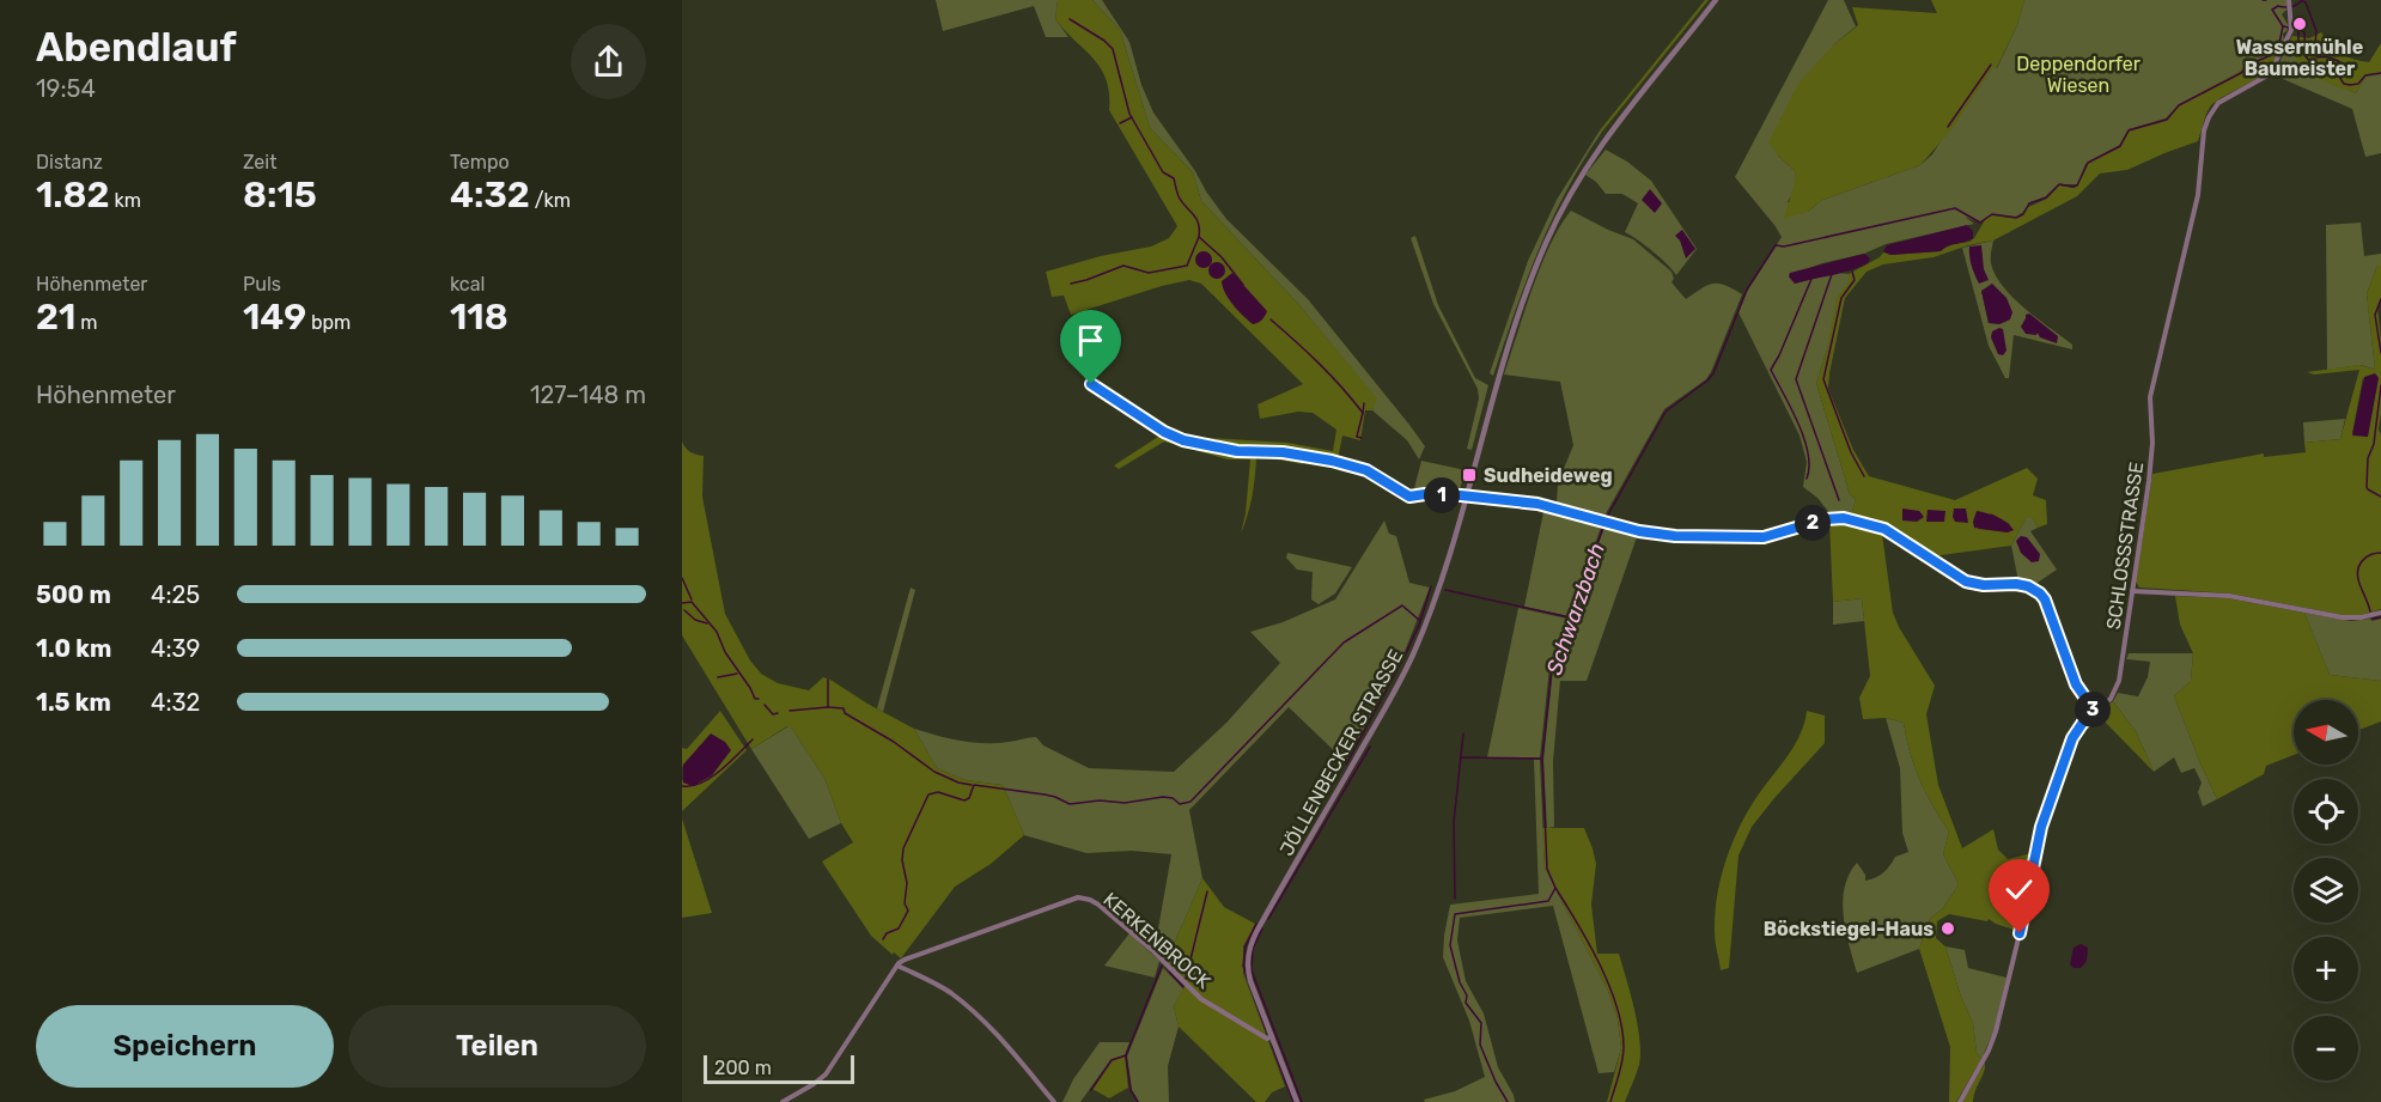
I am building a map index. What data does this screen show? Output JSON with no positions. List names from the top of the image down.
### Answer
{
  "streets": {
    "street": ["SCHLOSSSTRASSE", "JÖLLENBECKER STRASSE", "KERKENBROCK"]
  },
  "crossings": [
    ["JÖLLENBECKER STRASSE", "KERKENBROCK"]
  ],
  "water": ["Schwarzbach"],
  "parks": ["Deppendorfer Wiesen"],
  "places": {
    "other": ["Wassermühle Baumeister", "Böckstiegel-Haus"],
    "transit": ["Sudheideweg"]
  },
  "scale_bar": "200 m",
  "north": "left",
  "page": {
    "heading": ["Abendlauf", "19:54"],
    "stats": [
      ["Distanz", "1.82 km"],
      ["Zeit", "8:15"],
      ["Tempo", "4:32 /km"],
      ["Höhenmeter", "21 m"],
      ["Puls", "149 bpm"],
      ["kcal", "118"]
    ],
    "chart": ["Höhenmeter", "127–148 m"],
    "pins": ["1", "2", "3"],
    "list": [
      {
        "name": "500 m",
        "note": "4:25"
      },
      {
        "name": "1.0 km",
        "note": "4:39"
      },
      {
        "name": "1.5 km",
        "note": "4:32"
      }
    ],
    "map_buttons": ["+", "−"],
    "buttons": ["Speichern", "Teilen"],
    "scale": "200 m"
  }
}
